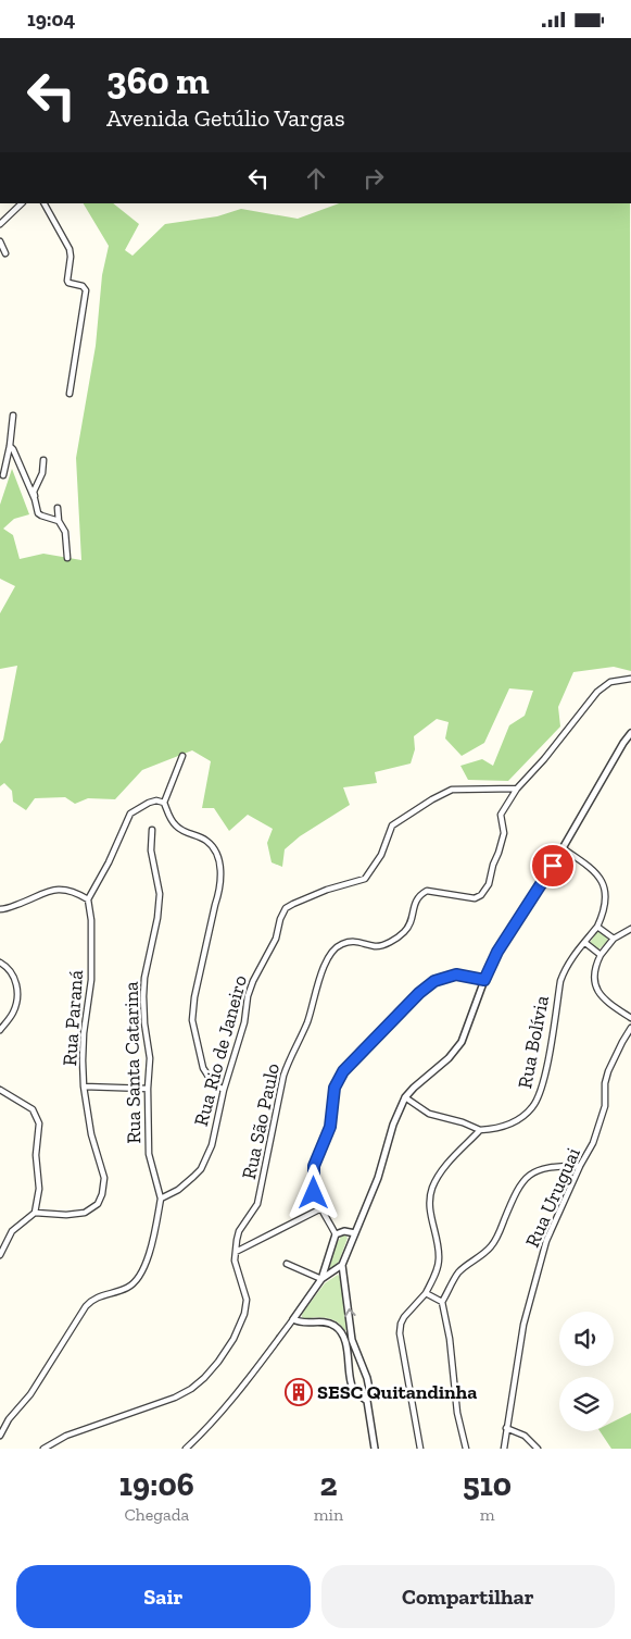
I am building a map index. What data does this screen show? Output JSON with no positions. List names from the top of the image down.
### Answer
{
  "streets": {
    "street": [
      "Rua Paraná",
      "Rua Bolívia",
      "Rua Rio de Janeiro",
      "Rua Santa Catarina",
      "Rua São Paulo",
      "Rua Uruguai"
    ]
  },
  "crossings": [
    ["Rua Rio de Janeiro", "Rua Santa Catarina"],
    ["Rua Rio de Janeiro", "Rua São Paulo"]
  ],
  "places": {
    "building": ["SESC Quitandinha"]
  },
  "page": {
    "status": "19:04",
    "turn": ["360 m", "Avenida Getúlio Vargas"],
    "eta": [
      "19:06",
      "Chegada",
      "2",
      "min",
      "510",
      "m"
    ],
    "buttons": ["Sair", "Compartilhar"]
  }
}
